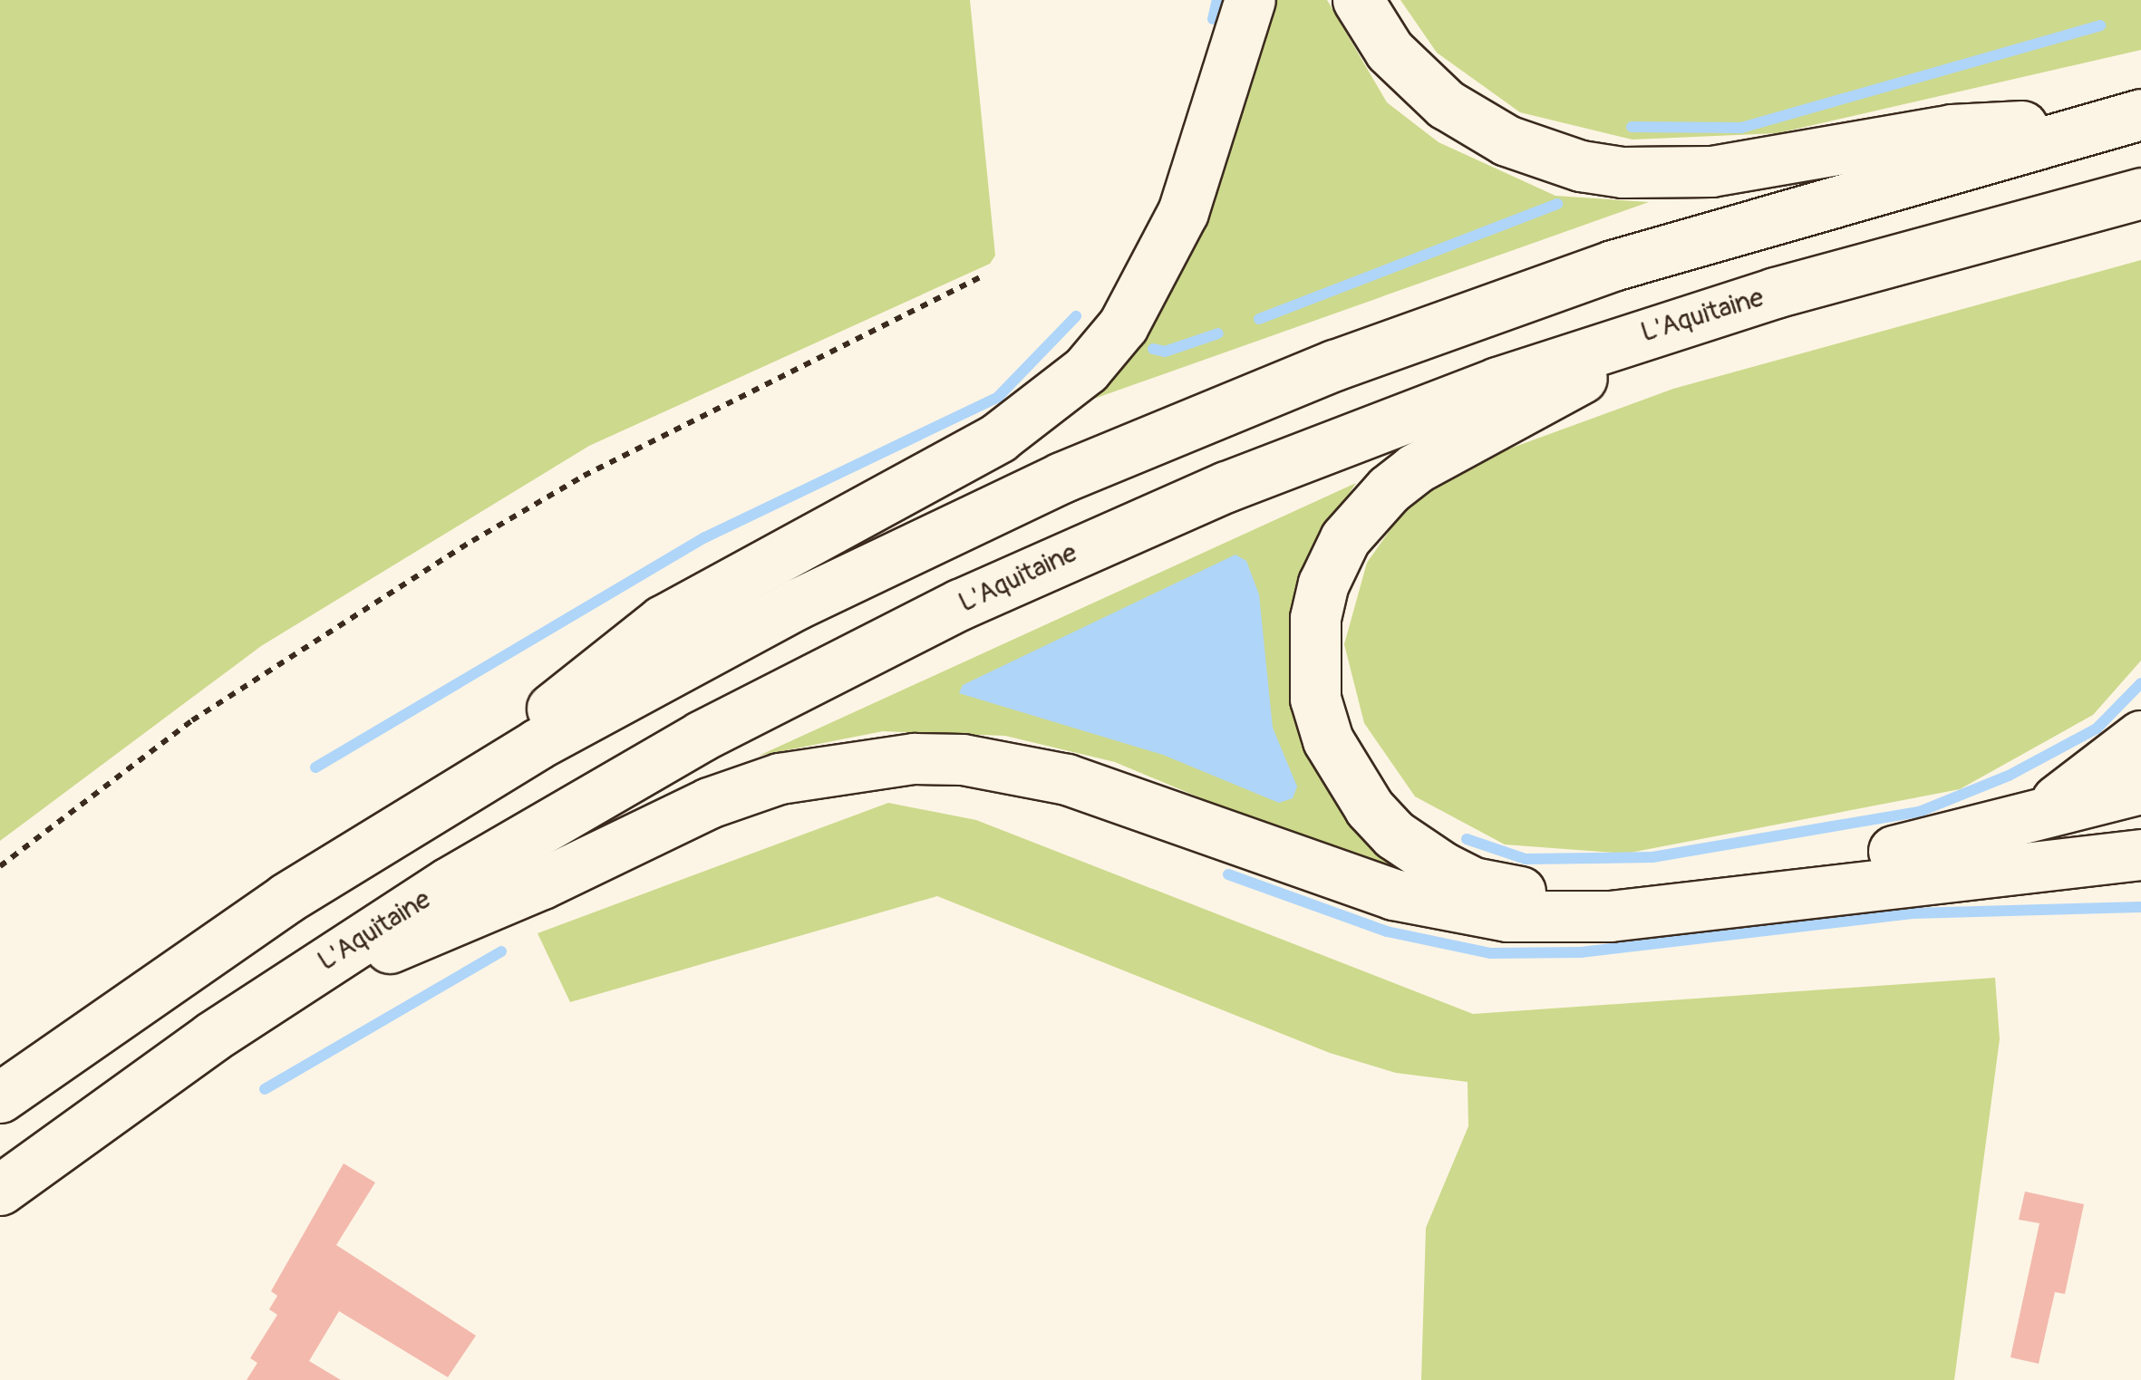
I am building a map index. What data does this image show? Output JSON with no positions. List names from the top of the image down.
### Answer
{
  "streets": {
    "highway": ["L'Aquitaine"]
  }
}
